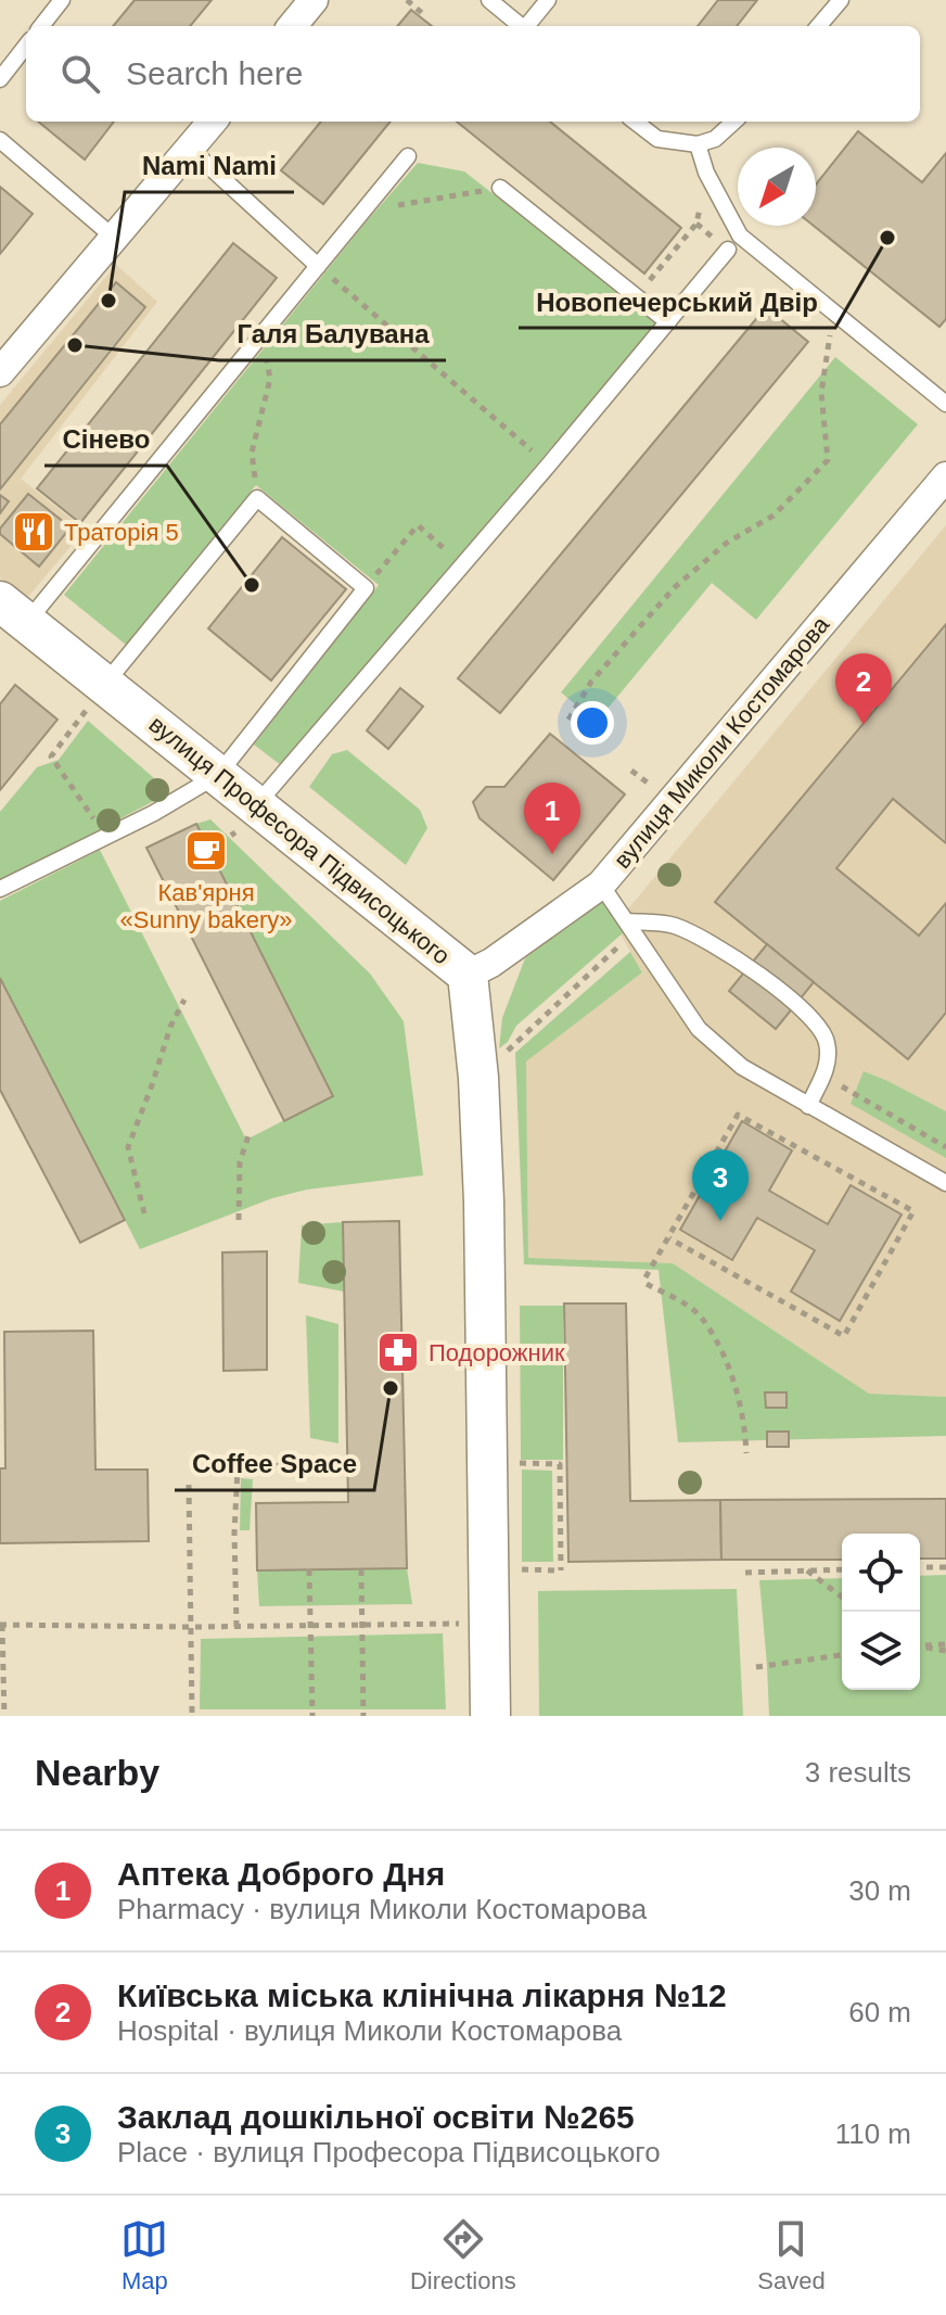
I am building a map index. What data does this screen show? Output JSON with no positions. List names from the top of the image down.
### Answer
{
  "streets": {
    "street": ["вулиця Миколи Костомарова", "вулиця Професора Підвисоцького"]
  },
  "crossings": [
    ["вулиця Миколи Костомарова", "вулиця Професора Підвисоцького"]
  ],
  "places": {
    "other": [
      "Новопечерський Двір",
      "Nami Nami",
      "Галя Балувана",
      "Сінево",
      "Coffee Space"
    ],
    "restaurant": ["Траторія 5"],
    "cafe": ["Кав'ярня «Sunny bakery»"],
    "pharmacy": ["Подорожник"]
  },
  "north": "bottom left",
  "page": {
    "search": "Search here",
    "pins": ["2", "1", "3"],
    "heading": ["Nearby", "3 results"],
    "list": [
      {
        "mark": "1",
        "name": "Аптека Доброго Дня",
        "note": "Pharmacy · вулиця Миколи Костомарова",
        "value": "30 m"
      },
      {
        "mark": "2",
        "name": "Київська міська клінічна лікарня №12",
        "note": "Hospital · вулиця Миколи Костомарова",
        "value": "60 m"
      },
      {
        "mark": "3",
        "name": "Заклад дошкільної освіти №265",
        "note": "Place · вулиця Професора Підвисоцького",
        "value": "110 m"
      }
    ],
    "nav": ["Map", "Directions", "Saved"]
  }
}
